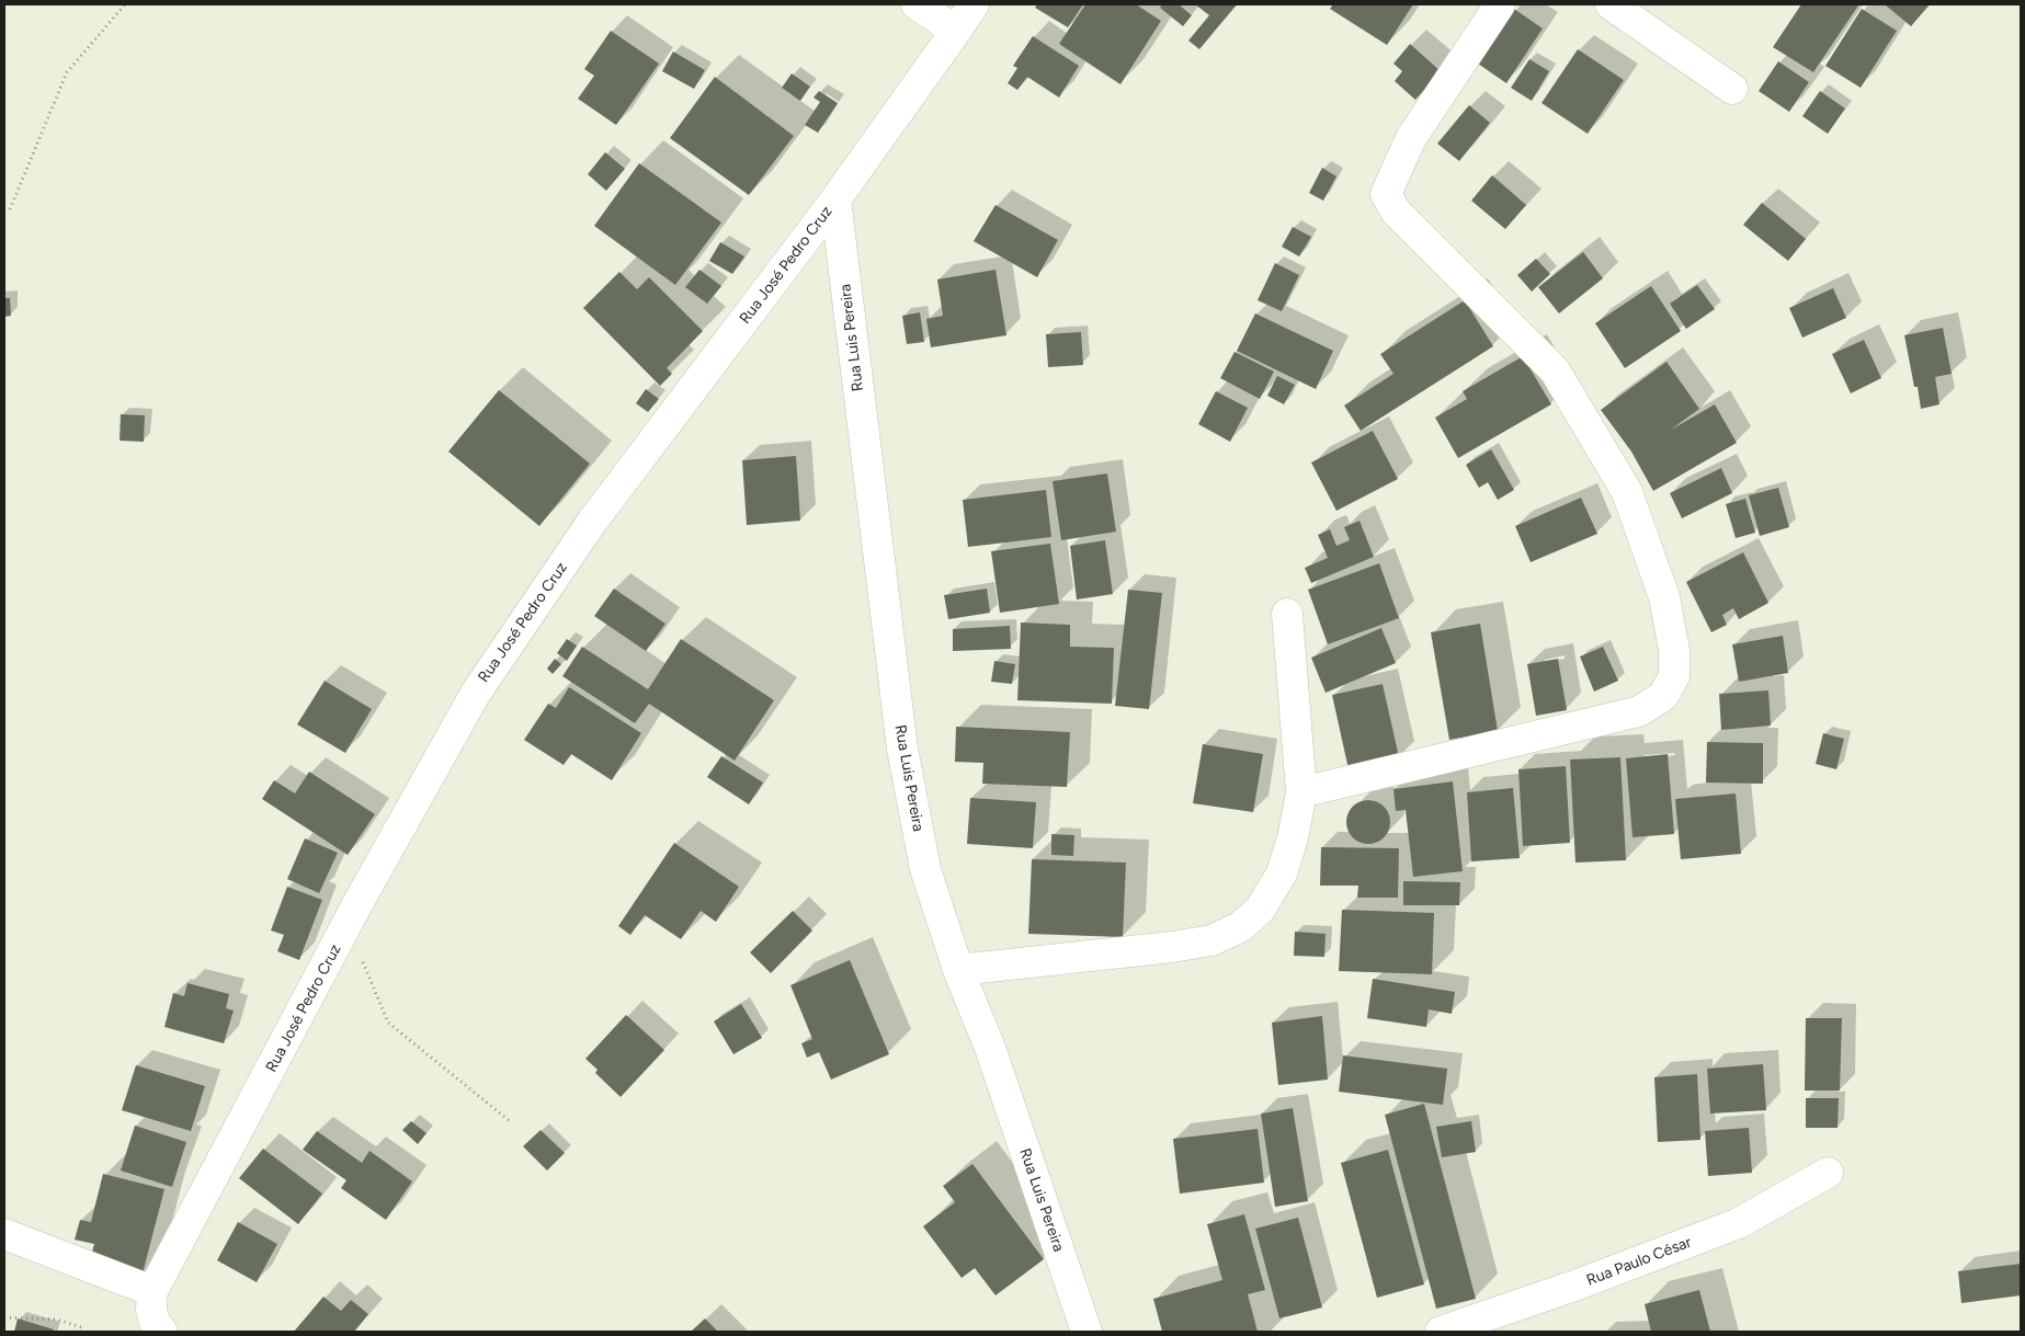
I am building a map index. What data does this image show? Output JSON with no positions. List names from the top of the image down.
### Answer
{
  "streets": {
    "street": ["Rua José Pedro Cruz", "Rua Luis Pereira", "Rua Paulo César"]
  },
  "crossings": [
    ["Rua José Pedro Cruz", "Rua Luis Pereira"]
  ]
}
